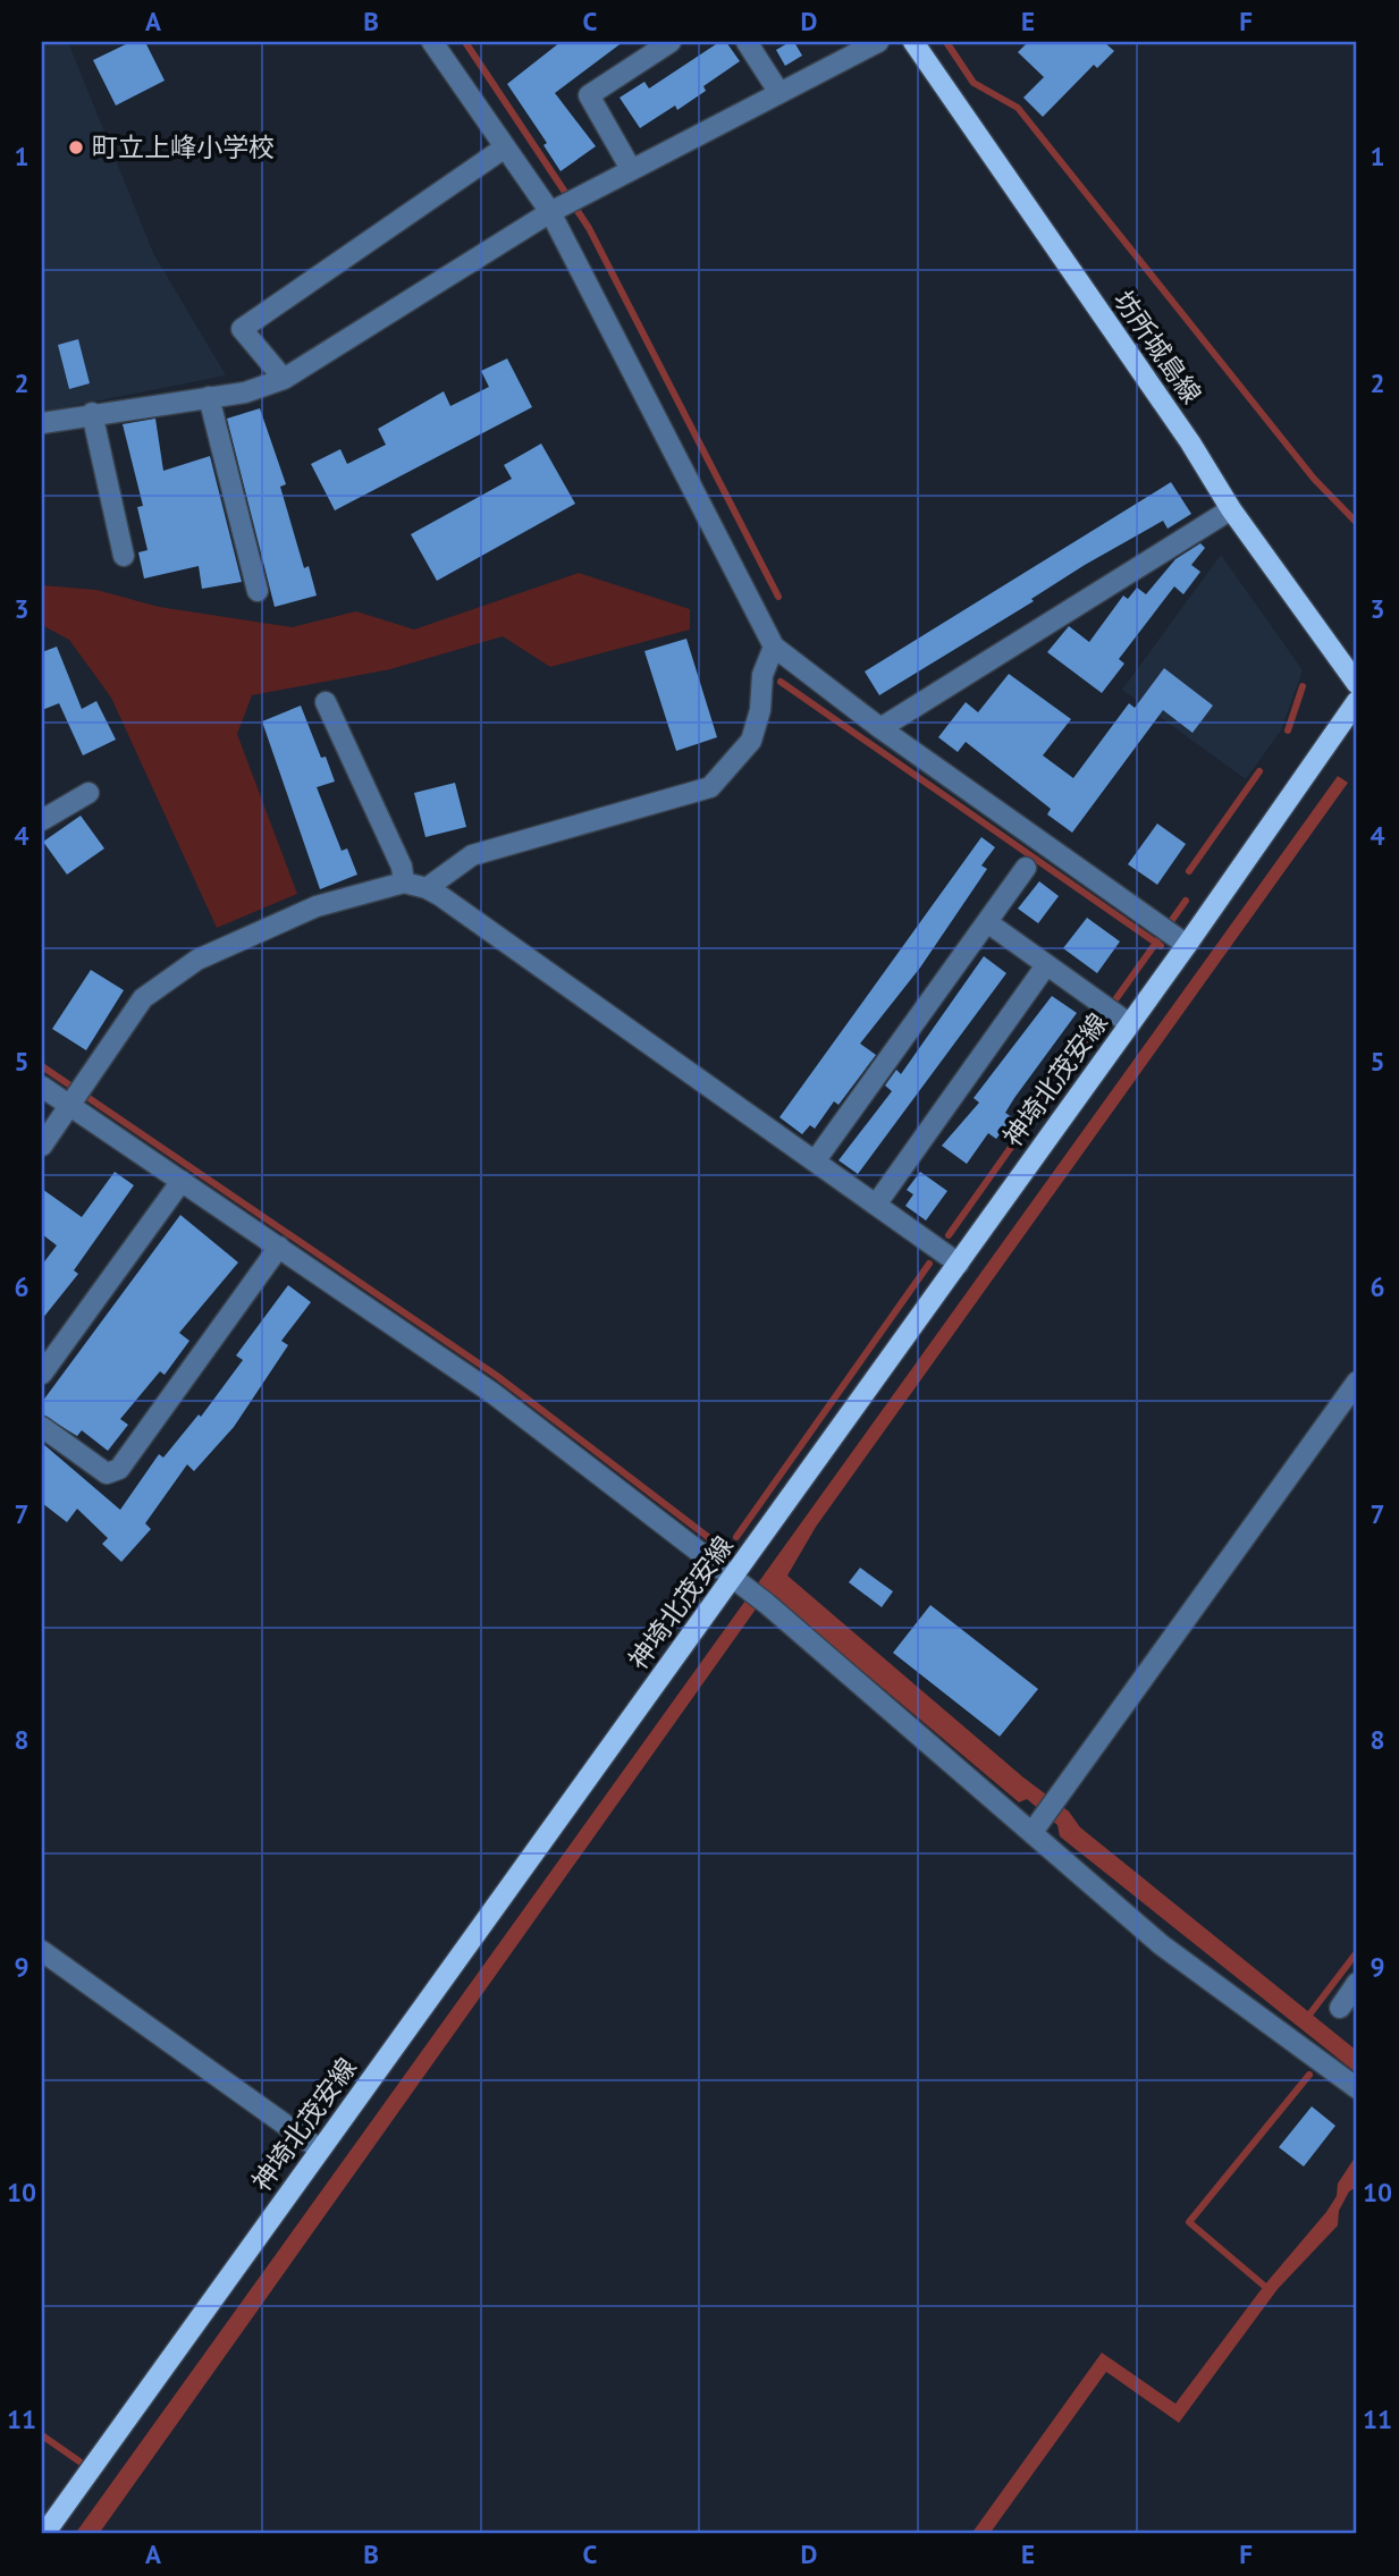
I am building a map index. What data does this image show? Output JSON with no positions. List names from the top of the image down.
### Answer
{
  "streets": {
    "main road": ["坊所城島線", "神埼北茂安線"]
  },
  "places": ["町立上峰小学校"],
  "grid": {
    "columns": [
      "A",
      "B",
      "C",
      "D",
      "E",
      "F"
    ],
    "rows": [
      "1",
      "2",
      "3",
      "4",
      "5",
      "6",
      "7",
      "8",
      "9",
      "10",
      "11"
    ]
  }
}
